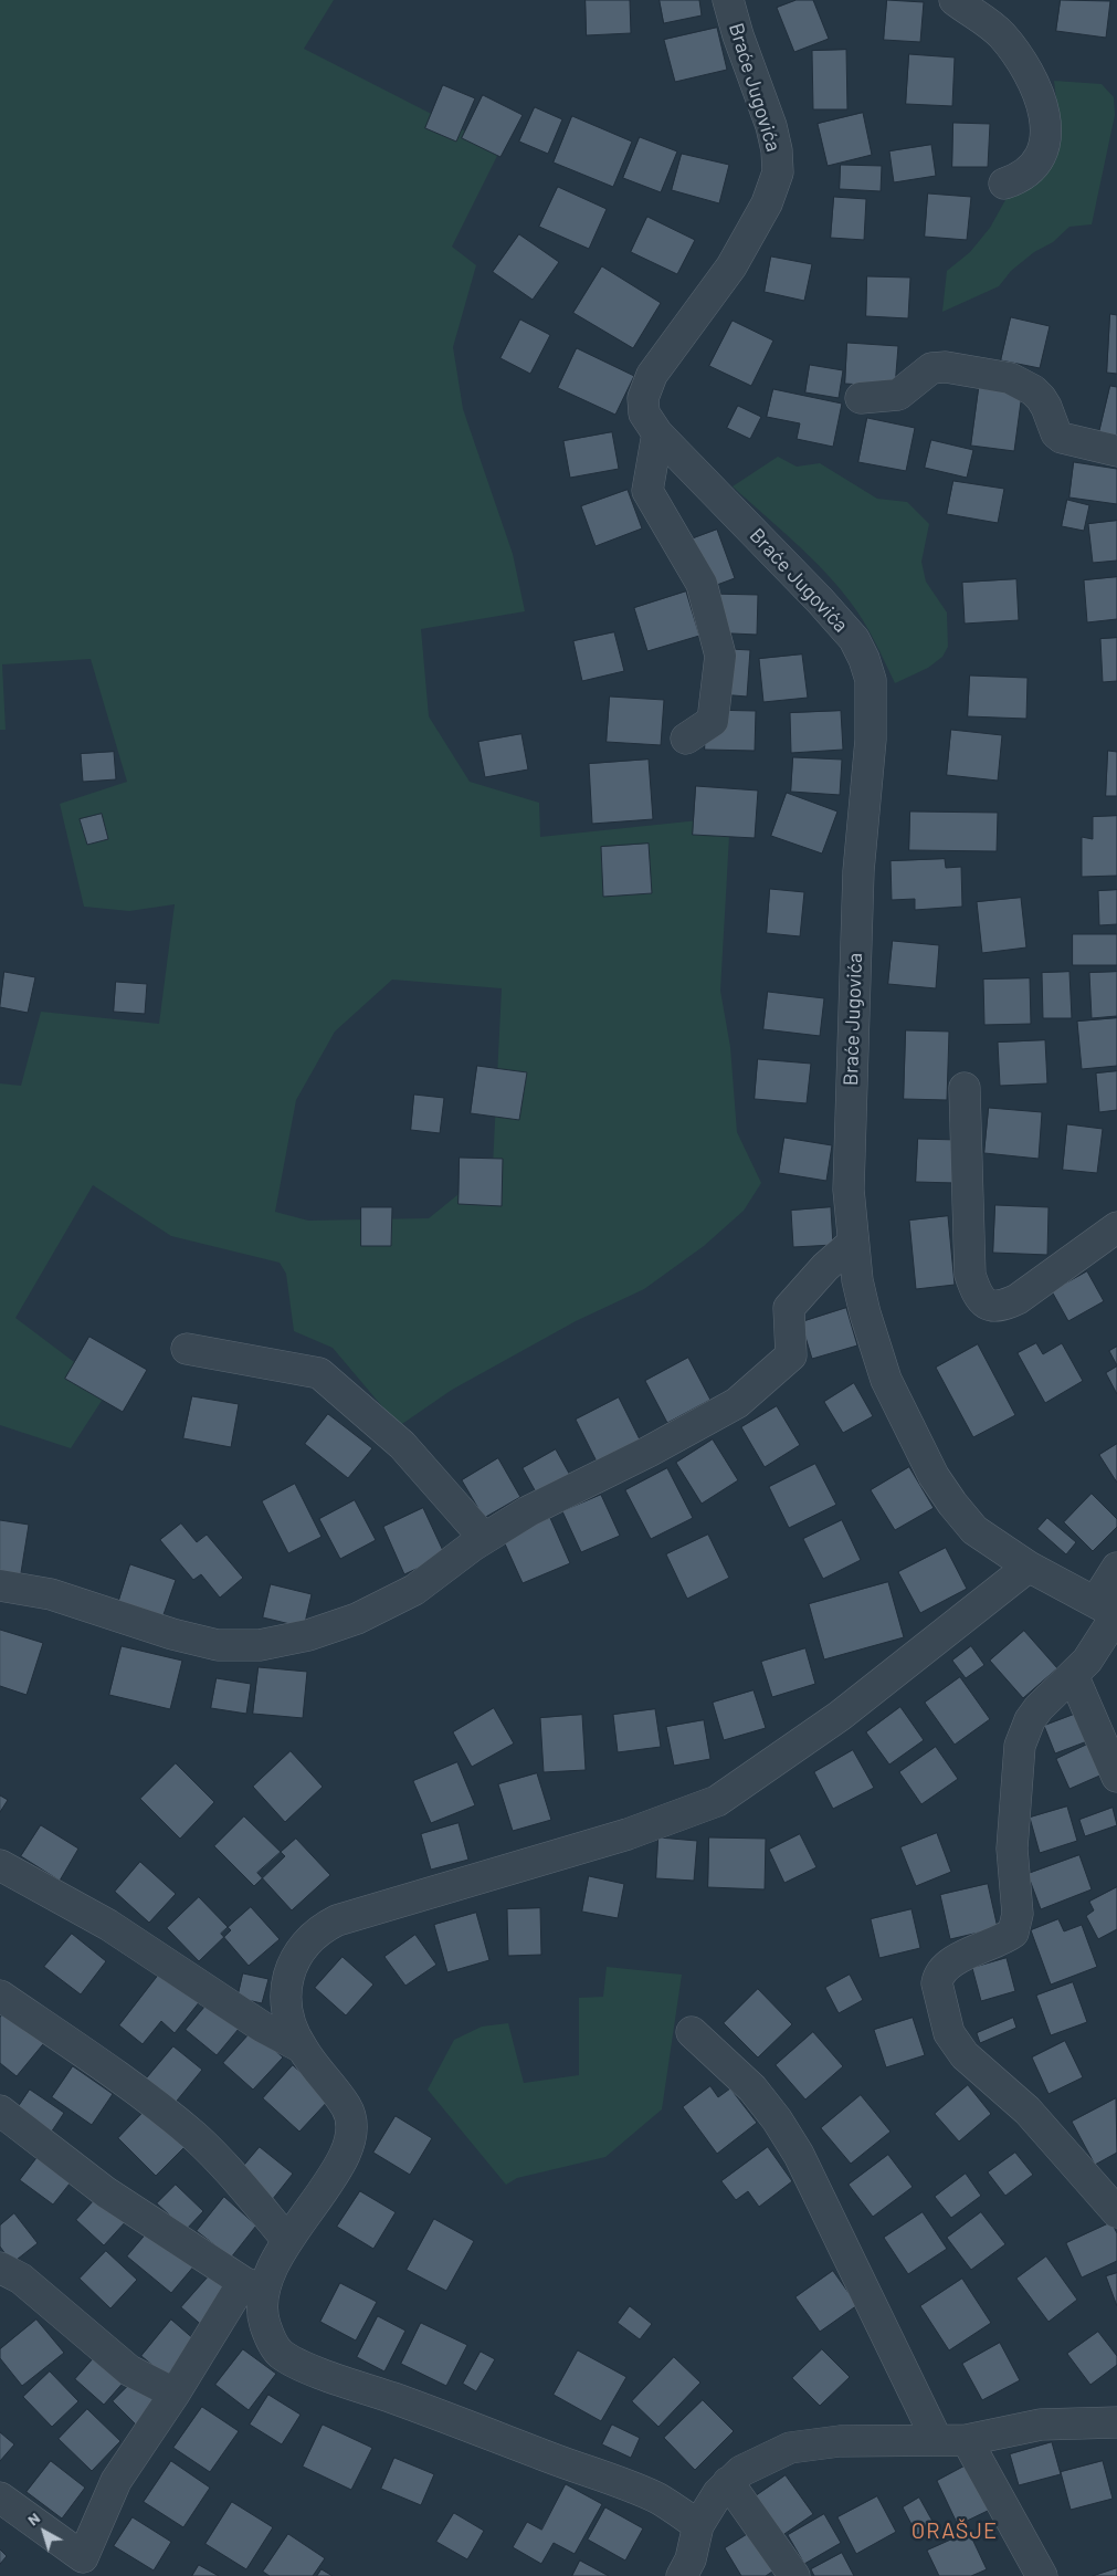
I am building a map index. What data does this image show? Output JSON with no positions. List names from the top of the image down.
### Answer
{
  "streets": {
    "street": ["Braće Jugovića"]
  },
  "districts": ["ORAŠJE"],
  "north": "top left"
}
